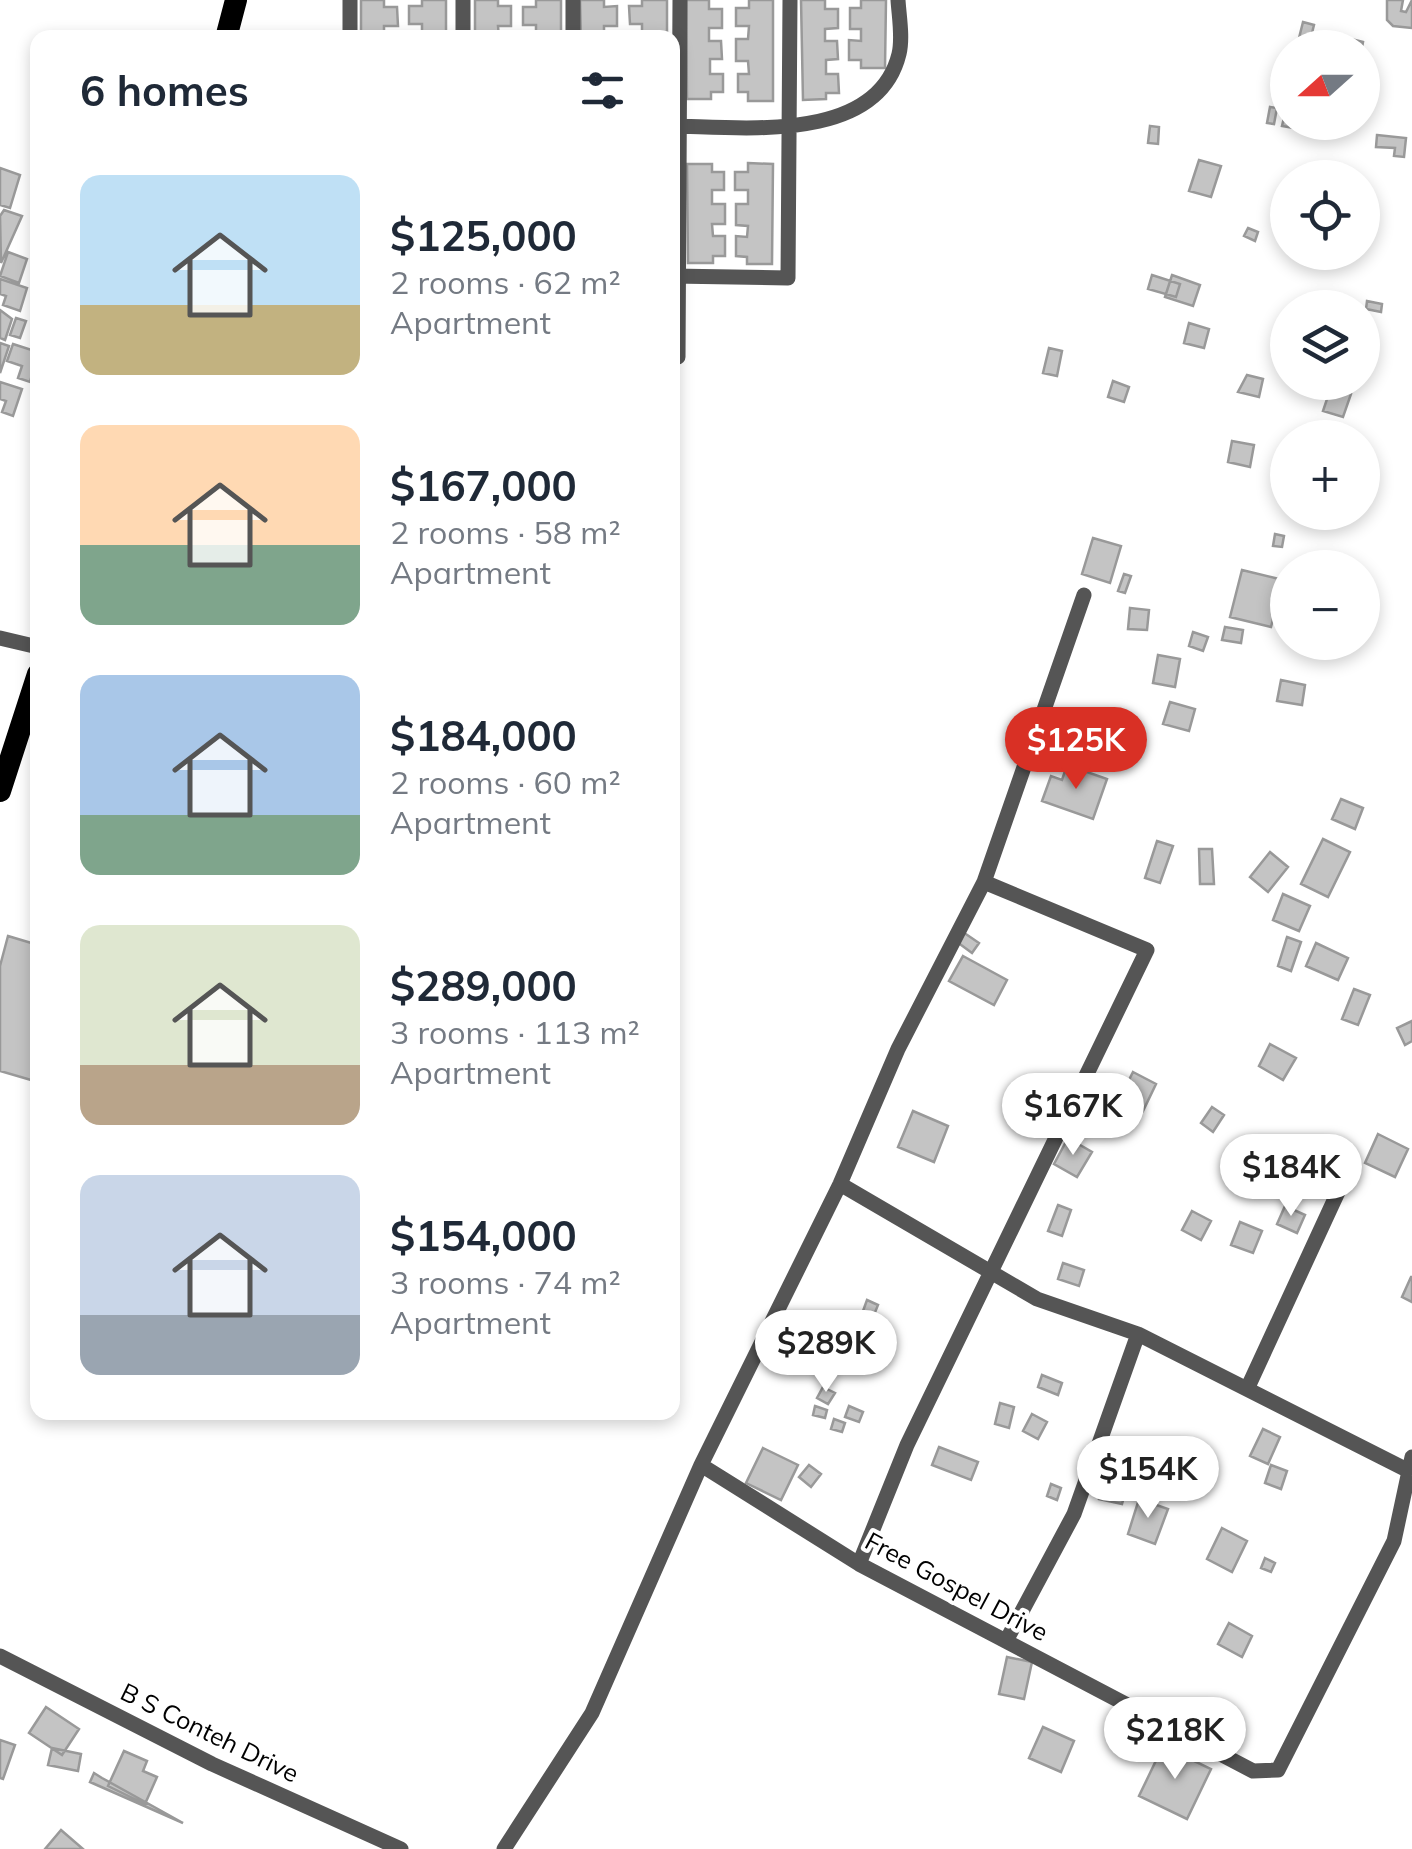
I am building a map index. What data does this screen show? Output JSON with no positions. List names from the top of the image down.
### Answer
{
  "streets": {
    "street": ["Free Gospel Drive", "B S Conteh Drive"]
  },
  "north": "left",
  "page": {
    "map_buttons": ["+", "−"],
    "heading": "6 homes",
    "list": [
      {
        "name": "$125,000",
        "note": "2 rooms · 62 m² · Apartment"
      },
      {
        "name": "$167,000",
        "note": "2 rooms · 58 m² · Apartment"
      },
      {
        "name": "$184,000",
        "note": "2 rooms · 60 m² · Apartment"
      },
      {
        "name": "$289,000",
        "note": "3 rooms · 113 m² · Apartment"
      },
      {
        "name": "$154,000",
        "note": "3 rooms · 74 m² · Apartment"
      }
    ],
    "price": [
      "$125K",
      "$167K",
      "$184K",
      "$289K",
      "$154K",
      "$218K"
    ]
  }
}
